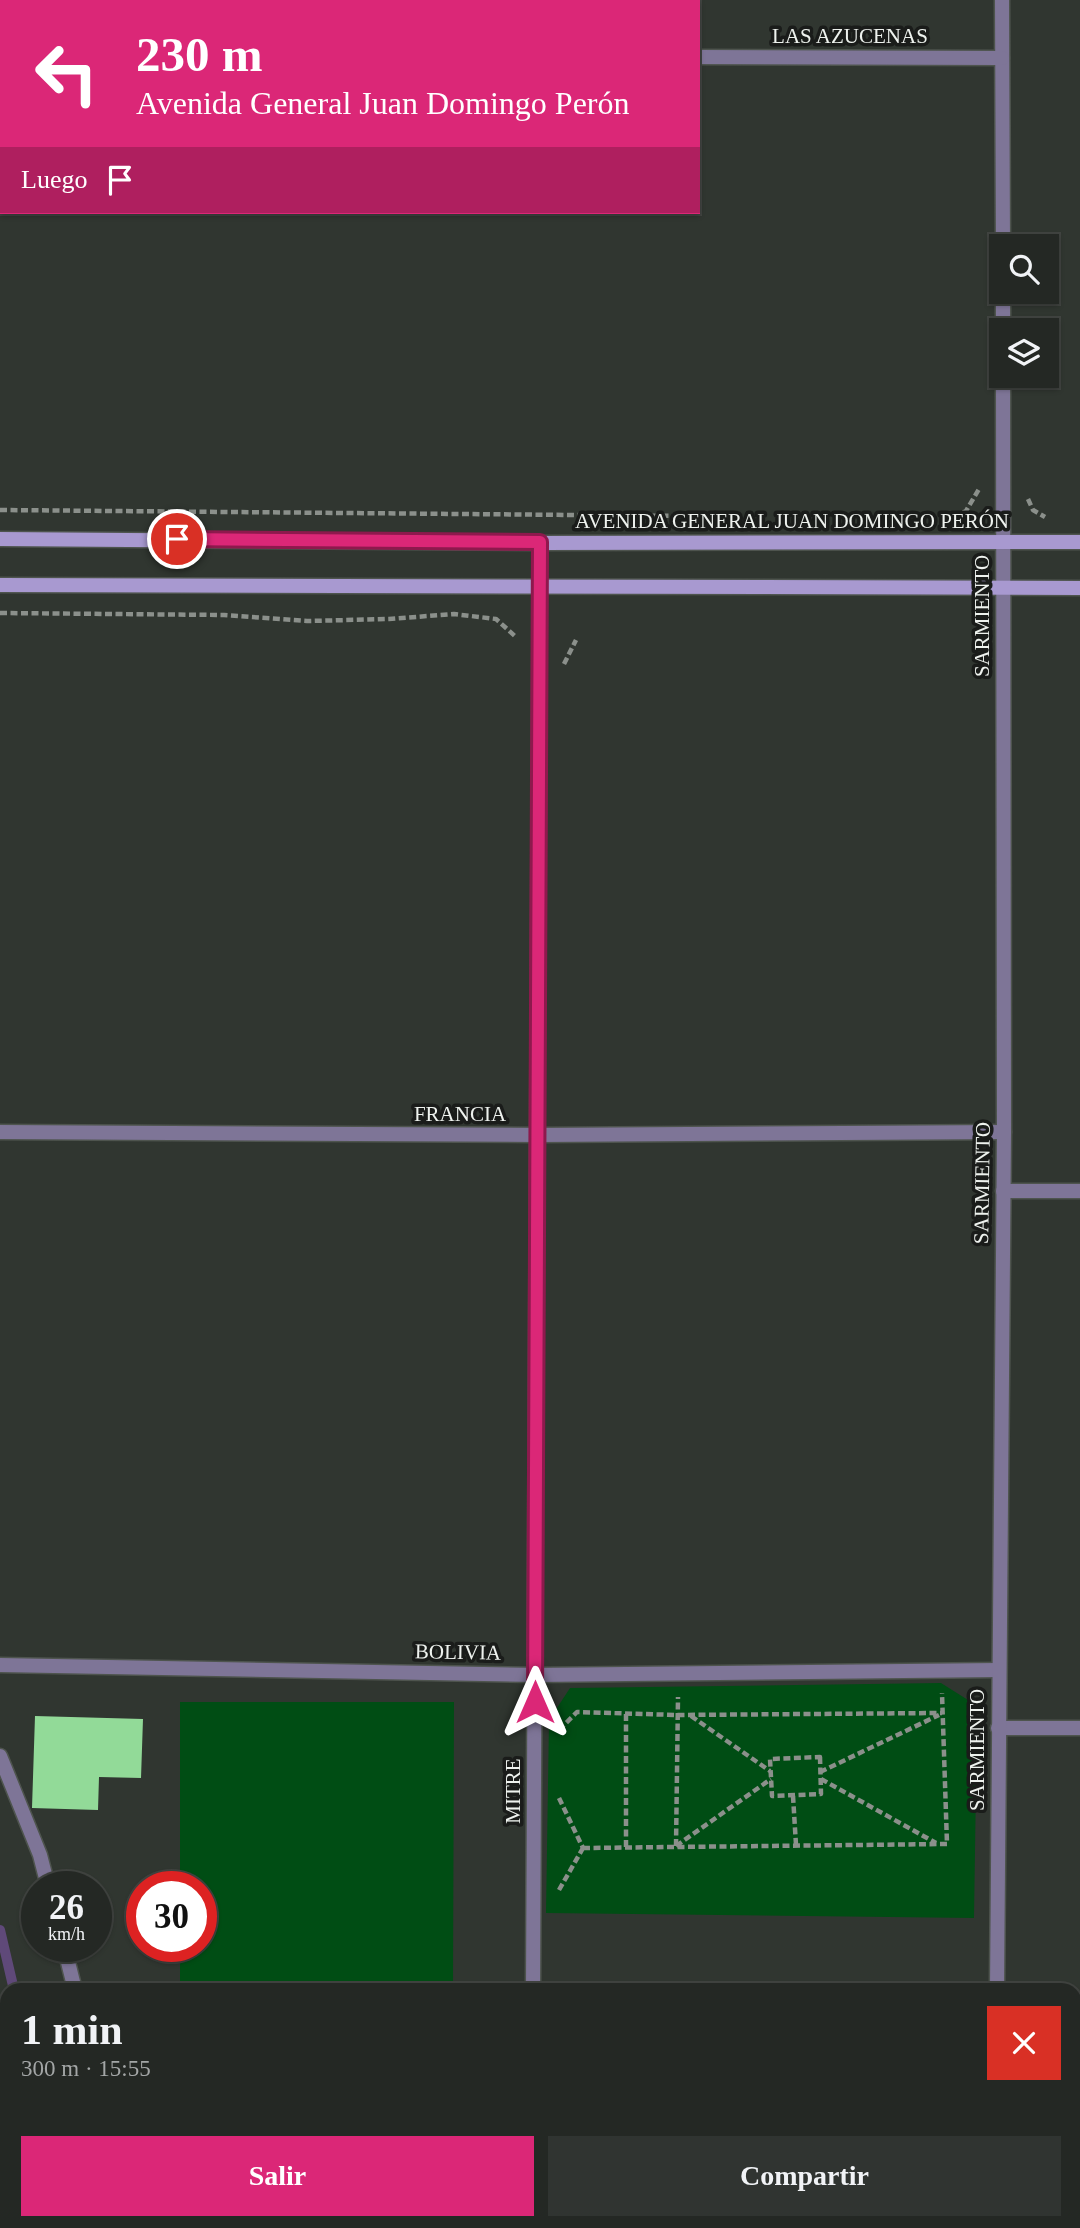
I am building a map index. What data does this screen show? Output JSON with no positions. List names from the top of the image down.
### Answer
{
  "streets": {
    "main road": ["AVENIDA GENERAL JUAN DOMINGO PERÓN"],
    "street": [
      "LAS AZUCENAS",
      "SARMIENTO",
      "FRANCIA",
      "BOLIVIA",
      "MITRE"
    ]
  },
  "crossings": [
    ["AVENIDA GENERAL JUAN DOMINGO PERÓN", "SARMIENTO"],
    ["AVENIDA GENERAL JUAN DOMINGO PERÓN", "MITRE"],
    ["SARMIENTO", "FRANCIA"],
    ["SARMIENTO", "BOLIVIA"],
    ["FRANCIA", "MITRE"],
    ["BOLIVIA", "MITRE"]
  ],
  "page": {
    "turn": ["230 m", "Avenida General Juan Domingo Perón"],
    "then": "Luego",
    "speed": "26 km/h",
    "limit": "30",
    "heading": ["1 min", "300 m · 15:55"],
    "buttons": ["Salir", "Compartir"]
  }
}
